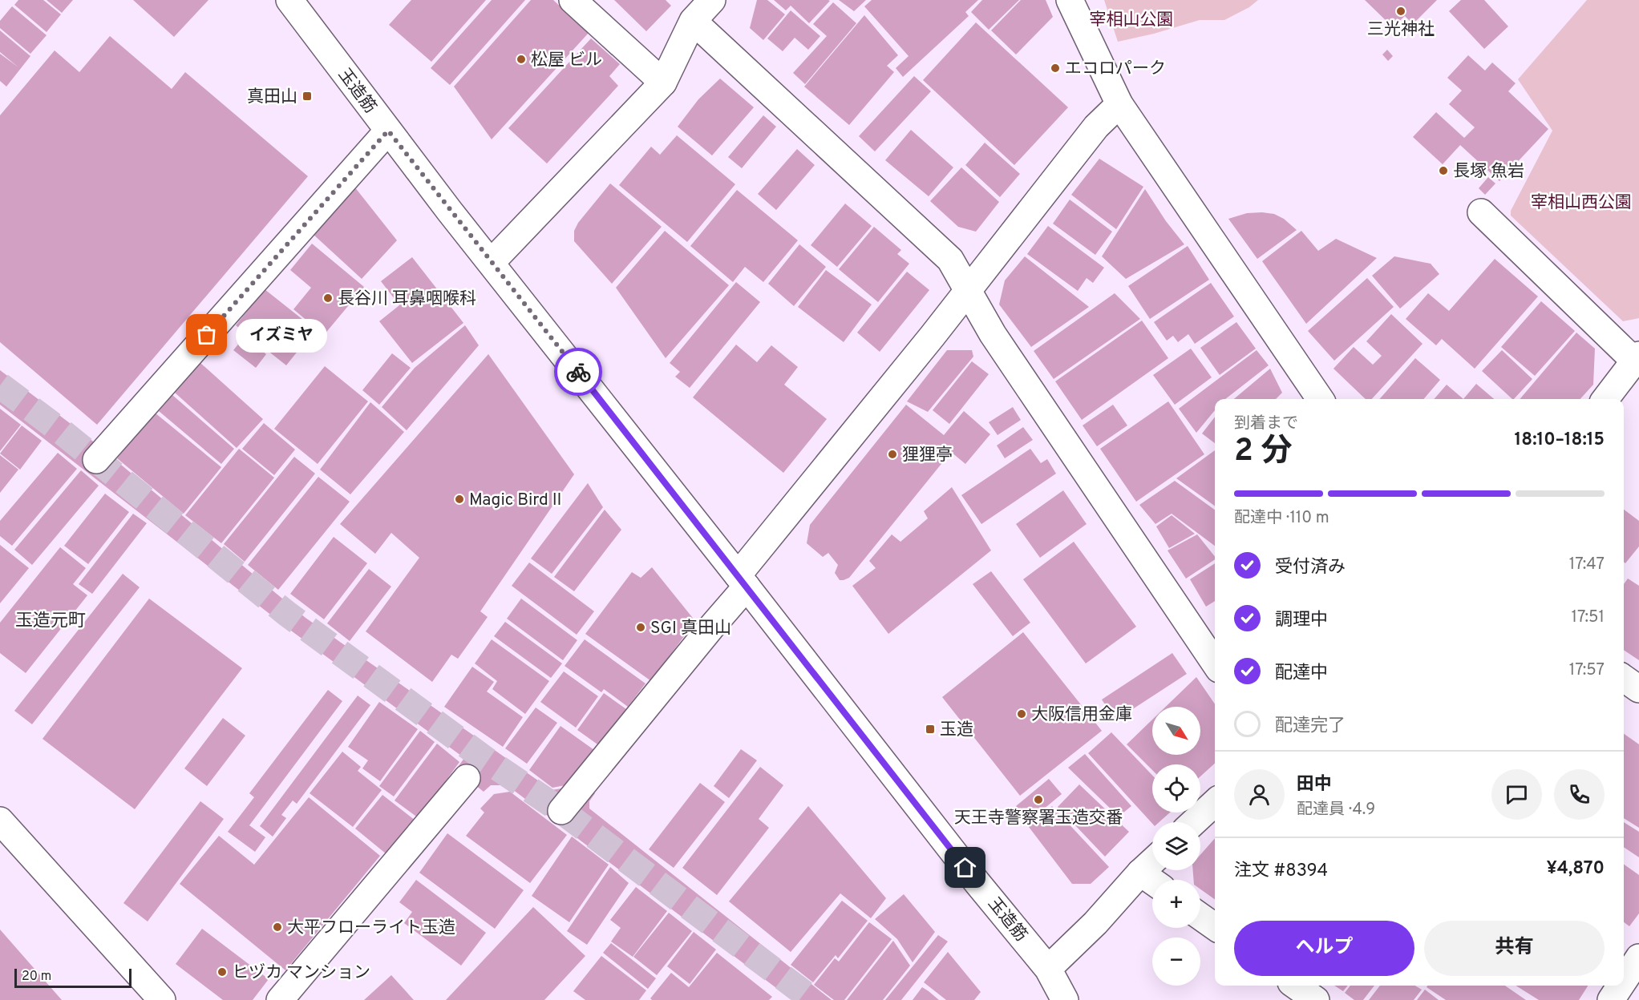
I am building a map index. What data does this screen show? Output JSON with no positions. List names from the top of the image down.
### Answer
{
  "streets": {
    "street": ["玉造筋"]
  },
  "districts": ["玉造元町"],
  "parks": ["宰相山公園", "宰相山西公園"],
  "places": {
    "other": [
      "三光神社",
      "松屋 ビル",
      "エコロパーク",
      "長塚 魚岩",
      "長谷川 耳鼻咽喉科",
      "イズミヤ",
      "狸狸亭",
      "Magic Bird II",
      "SGI 真田山",
      "大阪信用金庫",
      "天王寺警察署玉造交番",
      "大平フローライト玉造",
      "ヒヅカ マンション"
    ],
    "transit": ["真田山", "玉造"]
  },
  "scale_bar": "20 m",
  "north": "bottom right",
  "page": {
    "bubble": "イズミヤ",
    "heading": ["2 分", "到着まで", "18:10–18:15"],
    "panel": [
      "田中",
      "配達員 · 4.9",
      "注文 #8394",
      "¥4,870"
    ],
    "bar": "配達中 · 110 m",
    "list": [
      ["受付済み", "17:47"],
      ["調理中", "17:51"],
      ["配達中", "17:57"],
      "配達完了"
    ],
    "map_buttons": ["+", "−"],
    "buttons": ["ヘルプ", "共有"],
    "scale": "20 m"
  }
}
